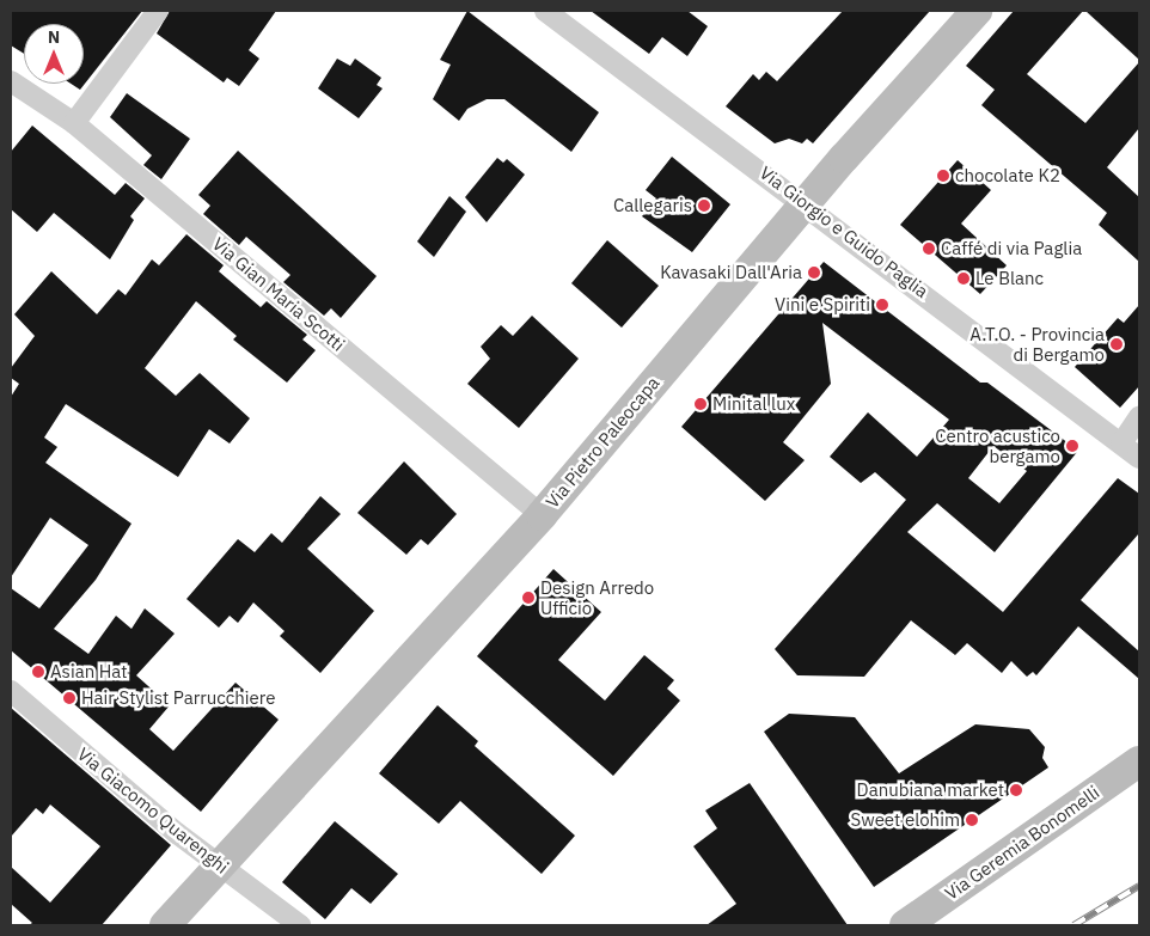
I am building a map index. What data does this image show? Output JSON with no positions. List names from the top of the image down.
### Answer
{
  "streets": {
    "main road": ["Via Pietro Paleocapa", "Via Geremia Bonomelli"],
    "street": ["Via Giorgio e Guido Paglia", "Via Gian Maria Scotti", "Via Giacomo Quarenghi"]
  },
  "crossings": [
    ["Via Giorgio e Guido Paglia", "Via Pietro Paleocapa"],
    ["Via Gian Maria Scotti", "Via Pietro Paleocapa"],
    ["Via Pietro Paleocapa", "Via Giacomo Quarenghi"]
  ],
  "places": [
    "chocolate K2",
    "Callegaris",
    "Caffé di via Paglia",
    "Kavasaki Dall'Aria",
    "Le Blanc",
    "Vini e Spiriti",
    "A.T.O. - Provincia di Bergamo",
    "Minital lux",
    "Centro acustico bergamo",
    "Design Arredo Ufficio",
    "Asian Hat",
    "Hair Stylist Parrucchiere",
    "Danubiana market",
    "Sweet elohim"
  ],
  "north": "top"
}
